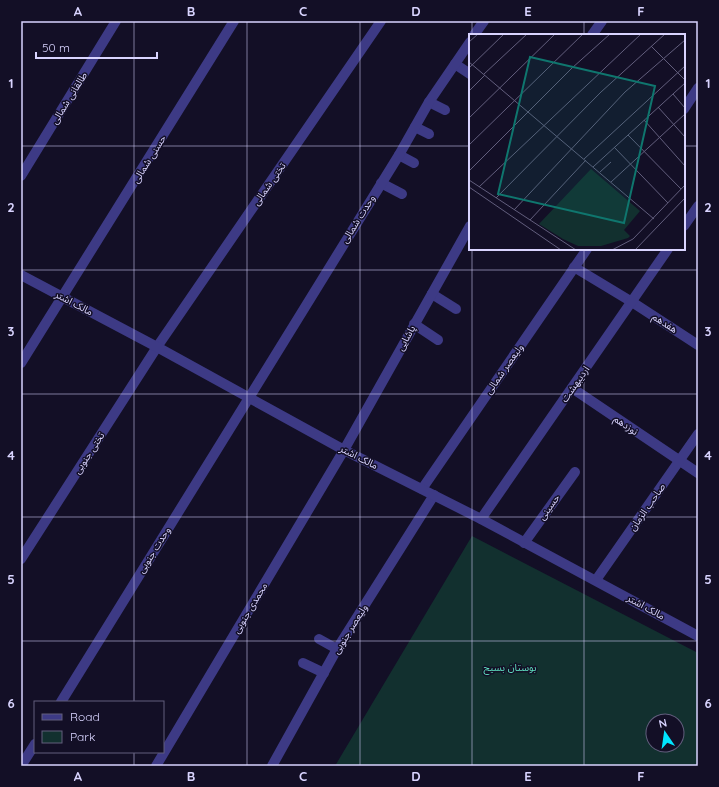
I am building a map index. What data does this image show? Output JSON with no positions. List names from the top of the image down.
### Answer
{
  "streets": {
    "street": [
      "طالقانی شمالی",
      "حسنی شمالی",
      "تختی شمالی",
      "وحدت شمالی",
      "مالک اشتر",
      "هفدهم",
      "پاشایی",
      "ولیعصر شمالی",
      "اردیبهشت",
      "نوزدهم",
      "تختی جنوبی",
      "حسینی",
      "صاحب الزمان",
      "وحدت جنوبی",
      "محمدی جنوبی",
      "ولیعصر جنوبی"
    ]
  },
  "crossings": [
    ["حسنی شمالی", "مالک اشتر"],
    ["تختی شمالی", "مالک اشتر"],
    ["تختی شمالی", "تختی جنوبی"],
    ["وحدت شمالی", "مالک اشتر"],
    ["وحدت شمالی", "وحدت جنوبی"],
    ["مالک اشتر", "پاشایی"],
    ["مالک اشتر", "ولیعصر شمالی"],
    ["مالک اشتر", "اردیبهشت"],
    ["مالک اشتر", "تختی جنوبی"],
    ["مالک اشتر", "حسینی"],
    ["مالک اشتر", "صاحب الزمان"],
    ["مالک اشتر", "وحدت جنوبی"],
    ["مالک اشتر", "محمدی جنوبی"],
    ["مالک اشتر", "ولیعصر جنوبی"],
    ["هفدهم", "ولیعصر شمالی"],
    ["هفدهم", "اردیبهشت"],
    ["پاشایی", "محمدی جنوبی"],
    ["اردیبهشت", "نوزدهم"],
    ["نوزدهم", "صاحب الزمان"]
  ],
  "parks": ["بوستان بسیج"],
  "legend": ["Road", "Park"],
  "scale_bar": "50 m",
  "north": "top",
  "grid": {
    "columns": [
      "A",
      "B",
      "C",
      "D",
      "E",
      "F"
    ],
    "rows": [
      "1",
      "2",
      "3",
      "4",
      "5",
      "6"
    ]
  }
}
